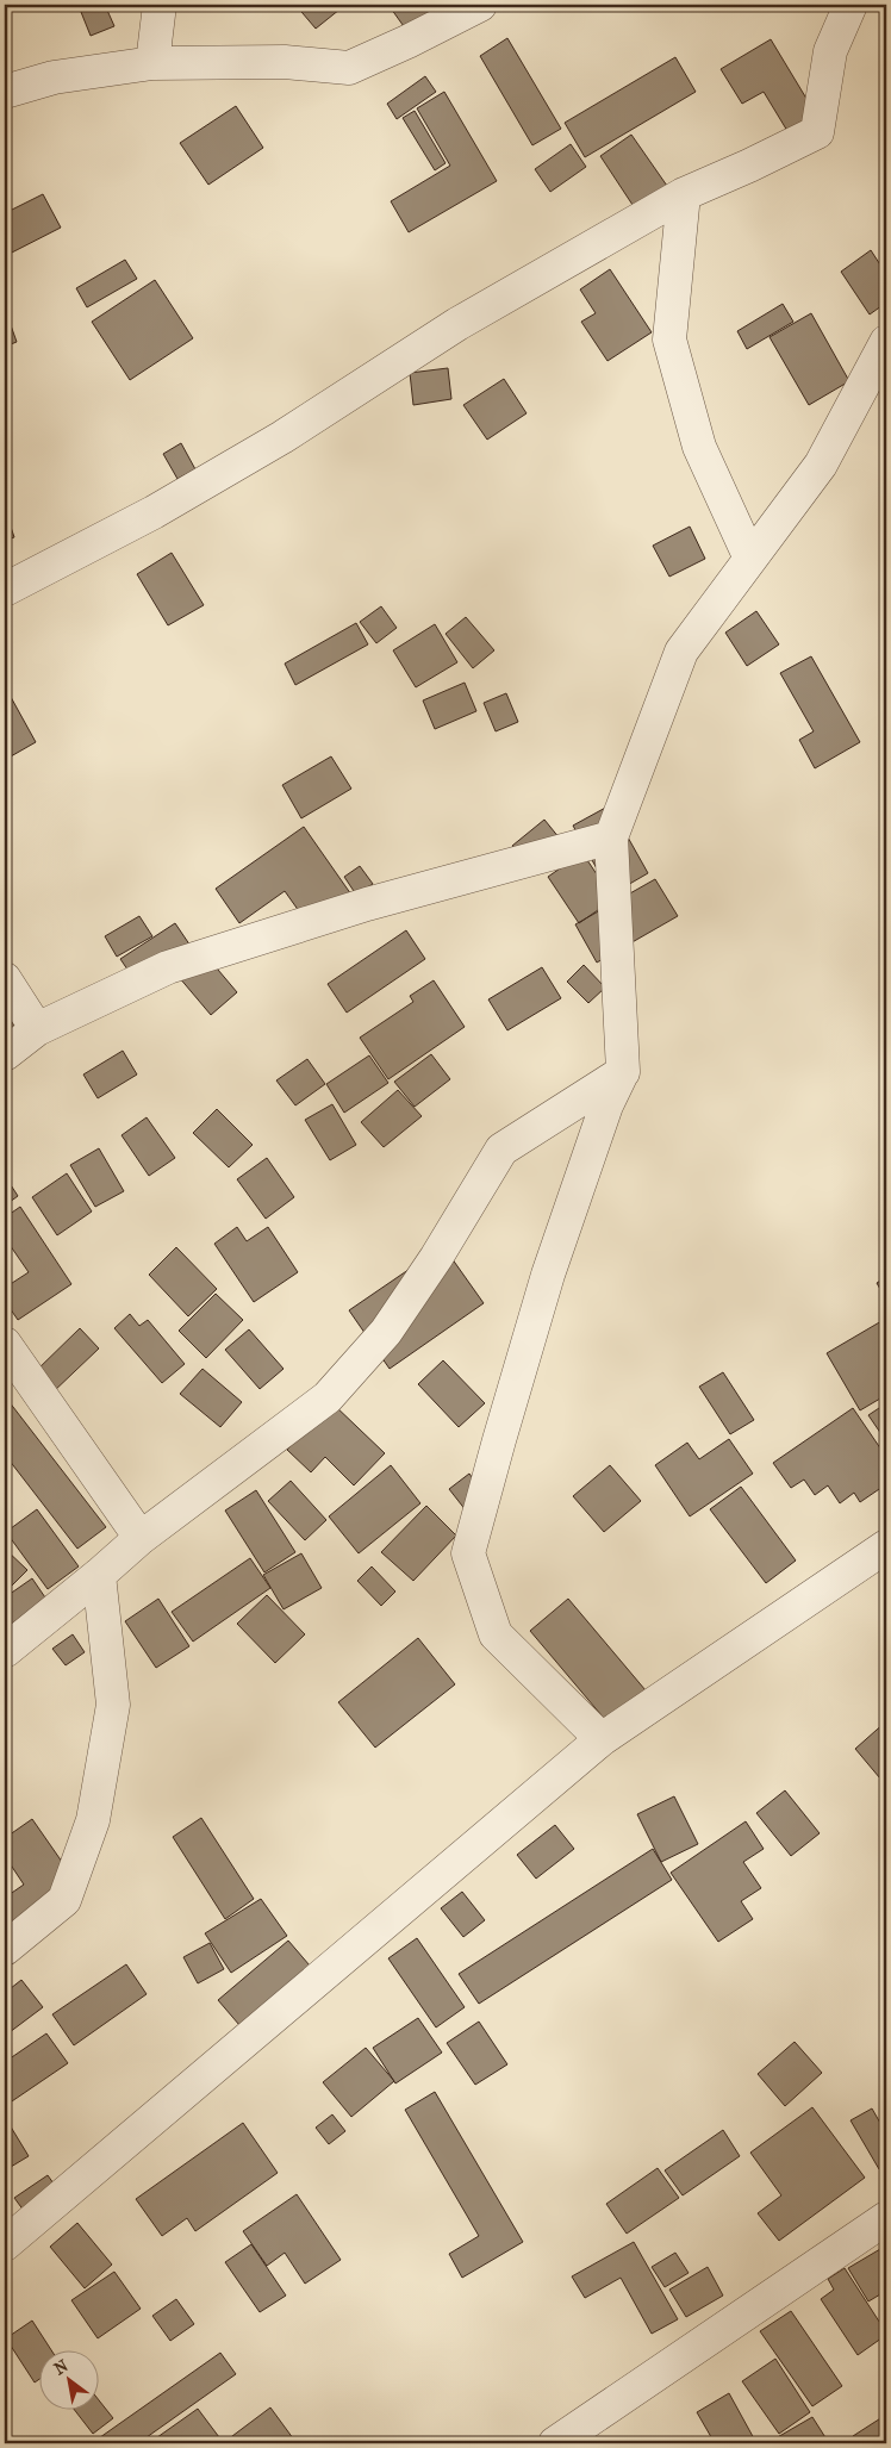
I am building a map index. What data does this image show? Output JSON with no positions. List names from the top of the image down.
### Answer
{
  "north": "top left"
}
